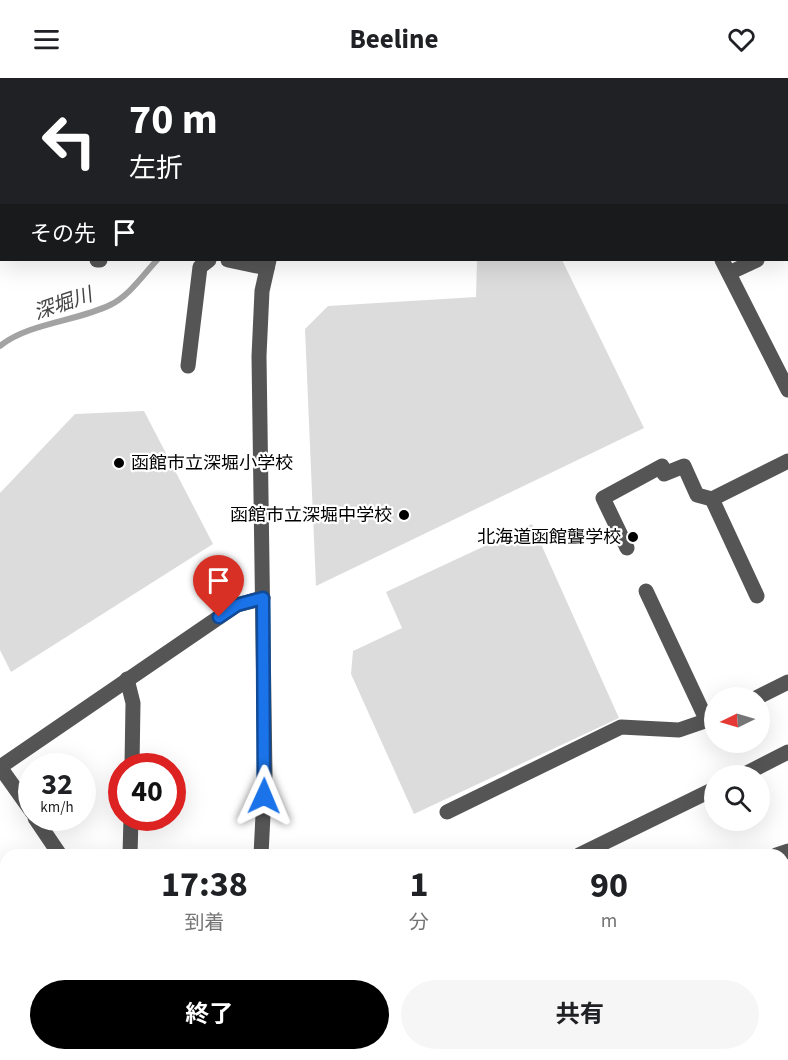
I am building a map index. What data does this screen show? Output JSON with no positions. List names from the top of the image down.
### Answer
{
  "water": ["深堀川"],
  "places": ["函館市立深堀小学校", "函館市立深堀中学校", "北海道函館聾学校"],
  "north": "left",
  "page": {
    "header": "Beeline",
    "turn": ["70 m", "左折"],
    "then": "その先",
    "speed": "32 km/h",
    "limit": "40",
    "eta": [
      "17:38",
      "到着",
      "1",
      "分",
      "90",
      "m"
    ],
    "buttons": ["終了", "共有"]
  }
}
